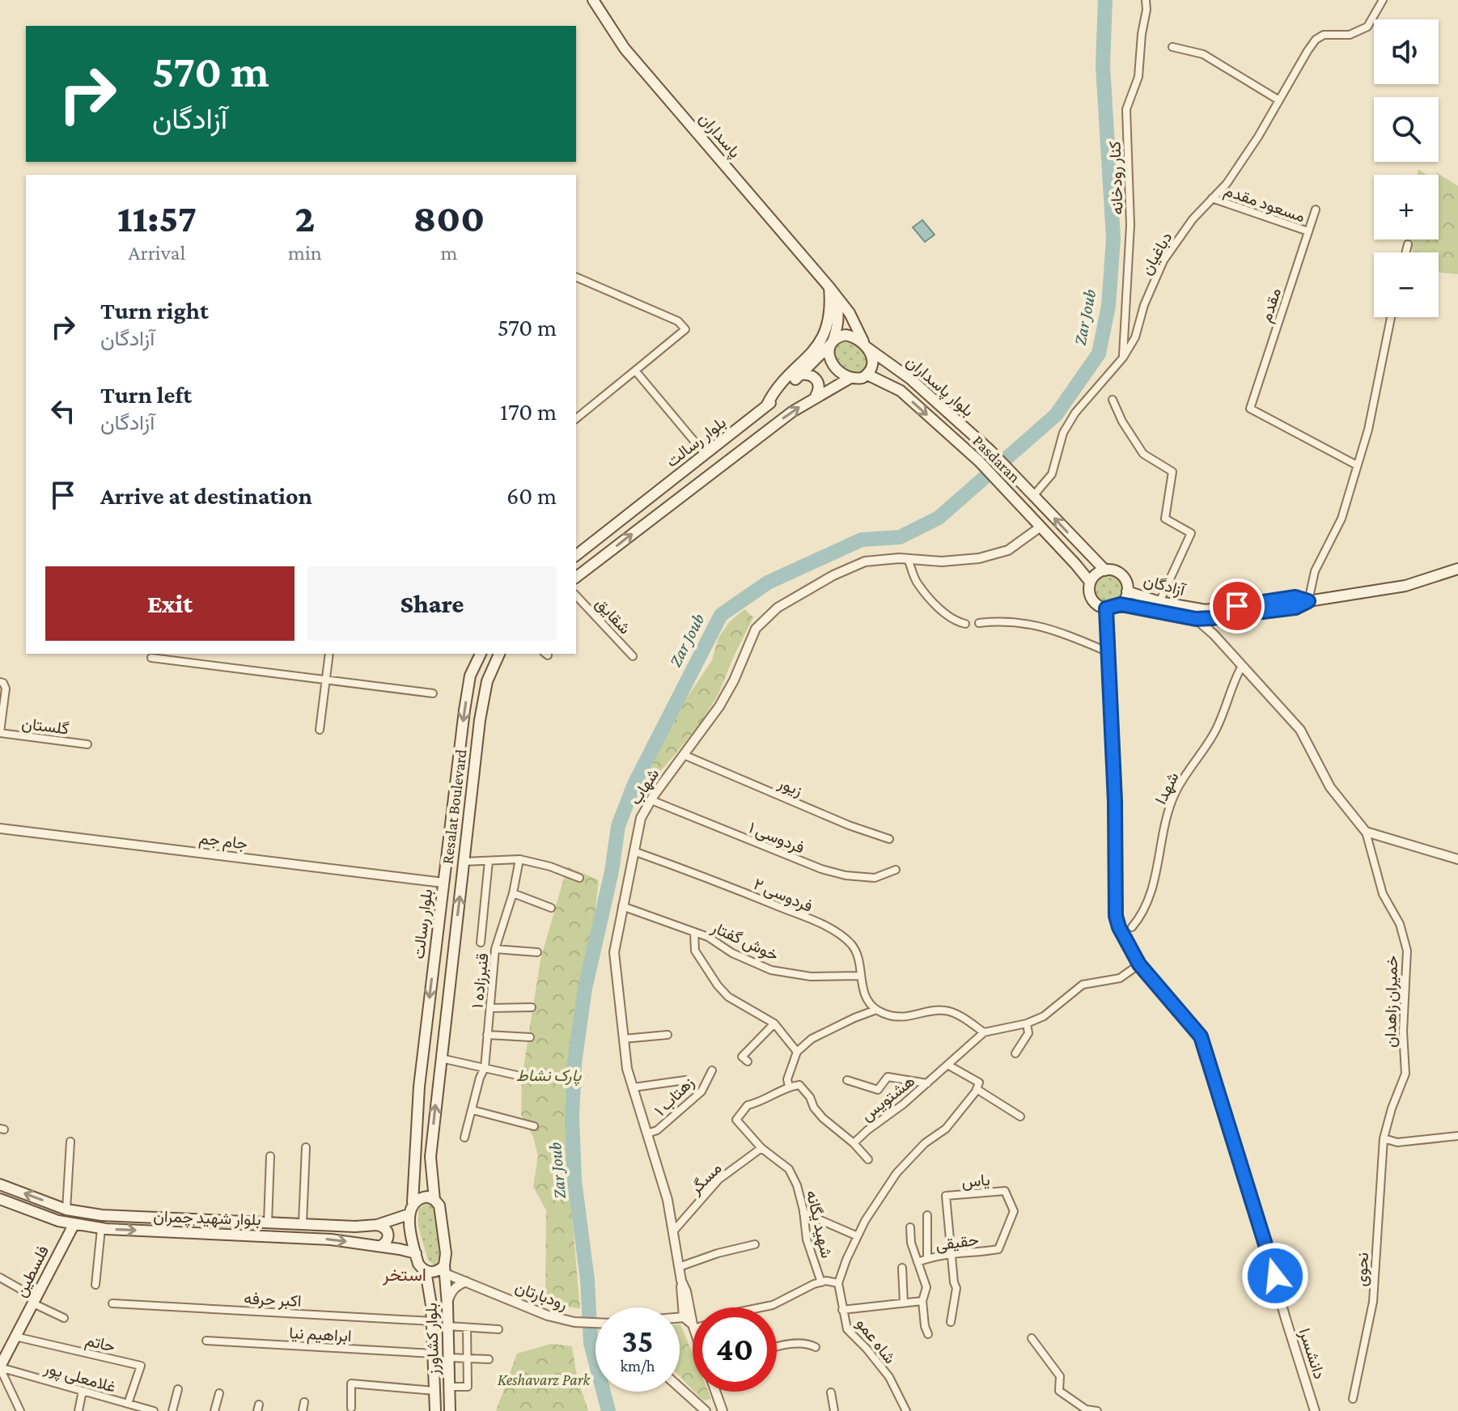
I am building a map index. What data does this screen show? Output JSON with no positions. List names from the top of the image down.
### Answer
{
  "streets": {
    "main road": [
      "پاسداران",
      "بلوار پاسداران",
      "بلوار رسالت",
      "Pasdaran",
      "آزادگان",
      "Resalat Boulevard",
      "بلوار شهید چمران",
      "فلسطین",
      "بلوار کشاورز"
    ],
    "street": [
      "کنار رودخانه",
      "مسعود مقدم",
      "دباغیان",
      "مقدم",
      "شقایق",
      "گلستان",
      "شهاب",
      "زیور",
      "شهدا",
      "فردوسی ۱",
      "جام جم",
      "فردوسی ۲",
      "خوش گفتار",
      "قنبرزاده ۱",
      "خمیران زاهدان",
      "زهتاب ۱",
      "هشتویس",
      "مسگر",
      "یاس",
      "شهید یگانه",
      "حقیقی",
      "نحوی",
      "رودبارتان",
      "اکبر حرفه",
      "ابراهیم نیا",
      "شاه عمو",
      "حاتم",
      "دانشسرا",
      "غلامعلی پور"
    ]
  },
  "crossings": [
    ["پاسداران", "بلوار پاسداران"],
    ["پاسداران", "بلوار رسالت"],
    ["پاسداران", "Pasdaran"],
    ["کنار رودخانه", "دباغیان"],
    ["مسعود مقدم", "دباغیان"],
    ["مسعود مقدم", "مقدم"],
    ["دباغیان", "Pasdaran"],
    ["بلوار پاسداران", "بلوار رسالت"],
    ["بلوار پاسداران", "Pasdaran"],
    ["بلوار رسالت", "Pasdaran"],
    ["بلوار رسالت", "جام جم"],
    ["بلوار رسالت", "بلوار شهید چمران"],
    ["Pasdaran", "آزادگان"],
    ["Pasdaran", "شهاب"],
    ["Pasdaran", "دانشسرا"],
    ["آزادگان", "خمیران زاهدان"],
    ["آزادگان", "دانشسرا"],
    ["شهاب", "زیور"],
    ["شهاب", "فردوسی ۱"],
    ["شهاب", "فردوسی ۲"],
    ["شهاب", "خوش گفتار"],
    ["شهاب", "زهتاب ۱"],
    ["شهاب", "مسگر"],
    ["شهدا", "خمیران زاهدان"],
    ["Resalat Boulevard", "بلوار کشاورز"],
    ["فردوسی ۲", "خوش گفتار"],
    ["خمیران زاهدان", "نحوی"],
    ["هشتویس", "شهید یگانه"],
    ["مسگر", "شهید یگانه"],
    ["یاس", "حقیقی"],
    ["بلوار شهید چمران", "فلسطین"],
    ["فلسطین", "حاتم"],
    ["فلسطین", "غلامعلی پور"],
    ["رودبارتان", "بلوار کشاورز"],
    ["اکبر حرفه", "بلوار کشاورز"],
    ["ابراهیم نیا", "بلوار کشاورز"],
    ["حاتم", "غلامعلی پور"]
  ],
  "one_way": ["بلوار رسالت", "Resalat Boulevard"],
  "districts": ["استخر"],
  "water": ["Zar Joub"],
  "parks": ["پارک نشاط", "Keshavarz Park"],
  "page": {
    "map_buttons": ["+", "−"],
    "turn": ["570 m", "آزادگان"],
    "eta": [
      "11:57",
      "Arrival",
      "2",
      "min",
      "800",
      "m"
    ],
    "list": [
      {
        "name": "Turn right",
        "note": "آزادگان",
        "value": "570 m"
      },
      {
        "name": "Turn left",
        "note": "آزادگان",
        "value": "170 m"
      },
      {
        "name": "Arrive at destination",
        "value": "60 m"
      }
    ],
    "buttons": ["Exit", "Share"],
    "speed": "35 km/h",
    "limit": "40"
  }
}
